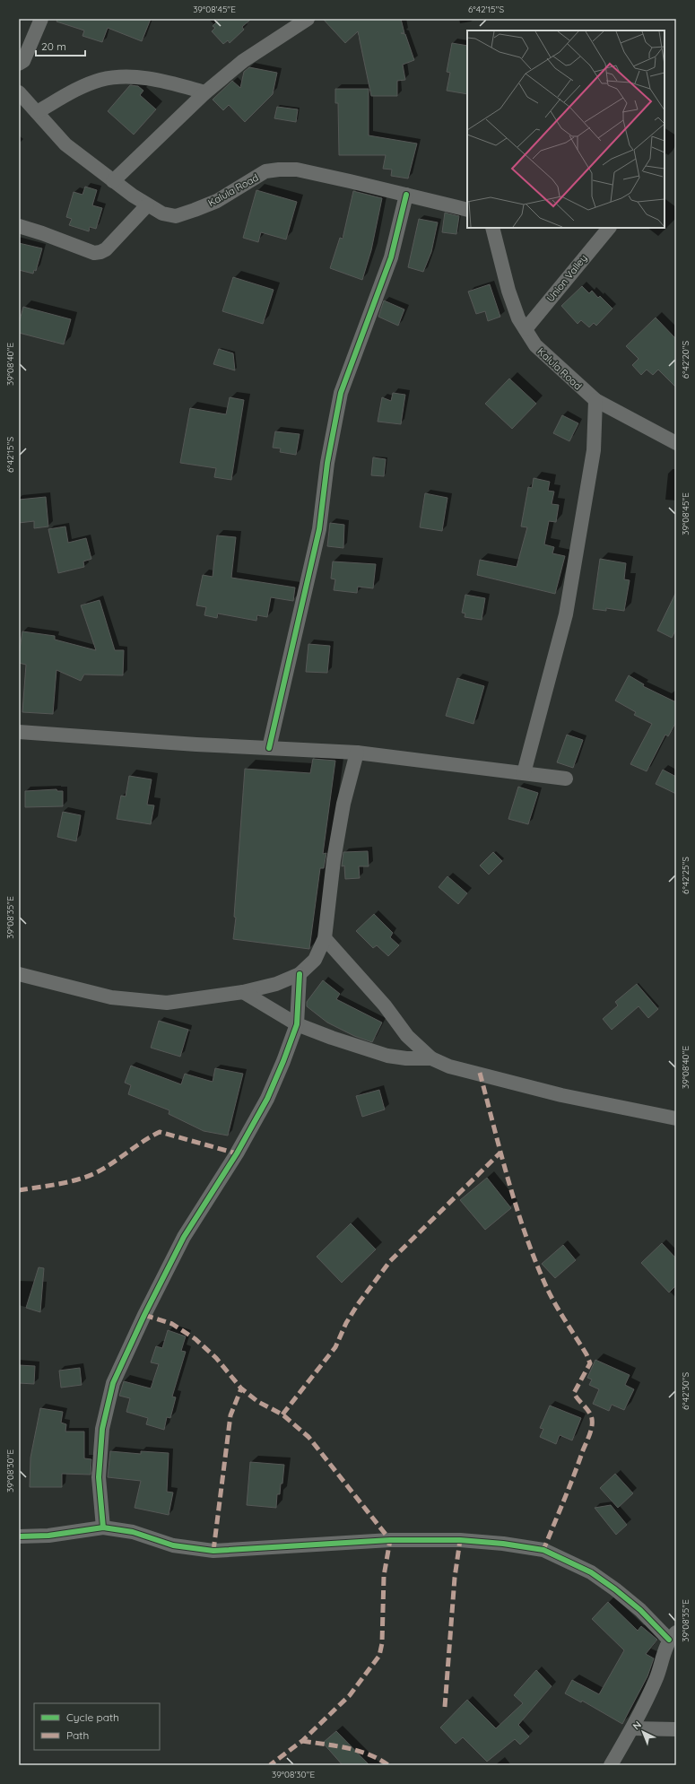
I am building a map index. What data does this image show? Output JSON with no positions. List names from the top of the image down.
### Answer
{
  "streets": {
    "street": ["Kalula Road", "Union Valley"]
  },
  "crossings": [
    ["Kalula Road", "Union Valley"]
  ],
  "legend": ["Cycle path", "Path"],
  "scale_bar": "20 m",
  "north": "top left",
  "coordinates": [
    "39°08'45\"E",
    "6°42'15\"S",
    "6°42'20\"S",
    "39°08'40\"E",
    "6°42'25\"S",
    "39°08'35\"E",
    "6°42'30\"S",
    "39°08'30\"E"
  ]
}
